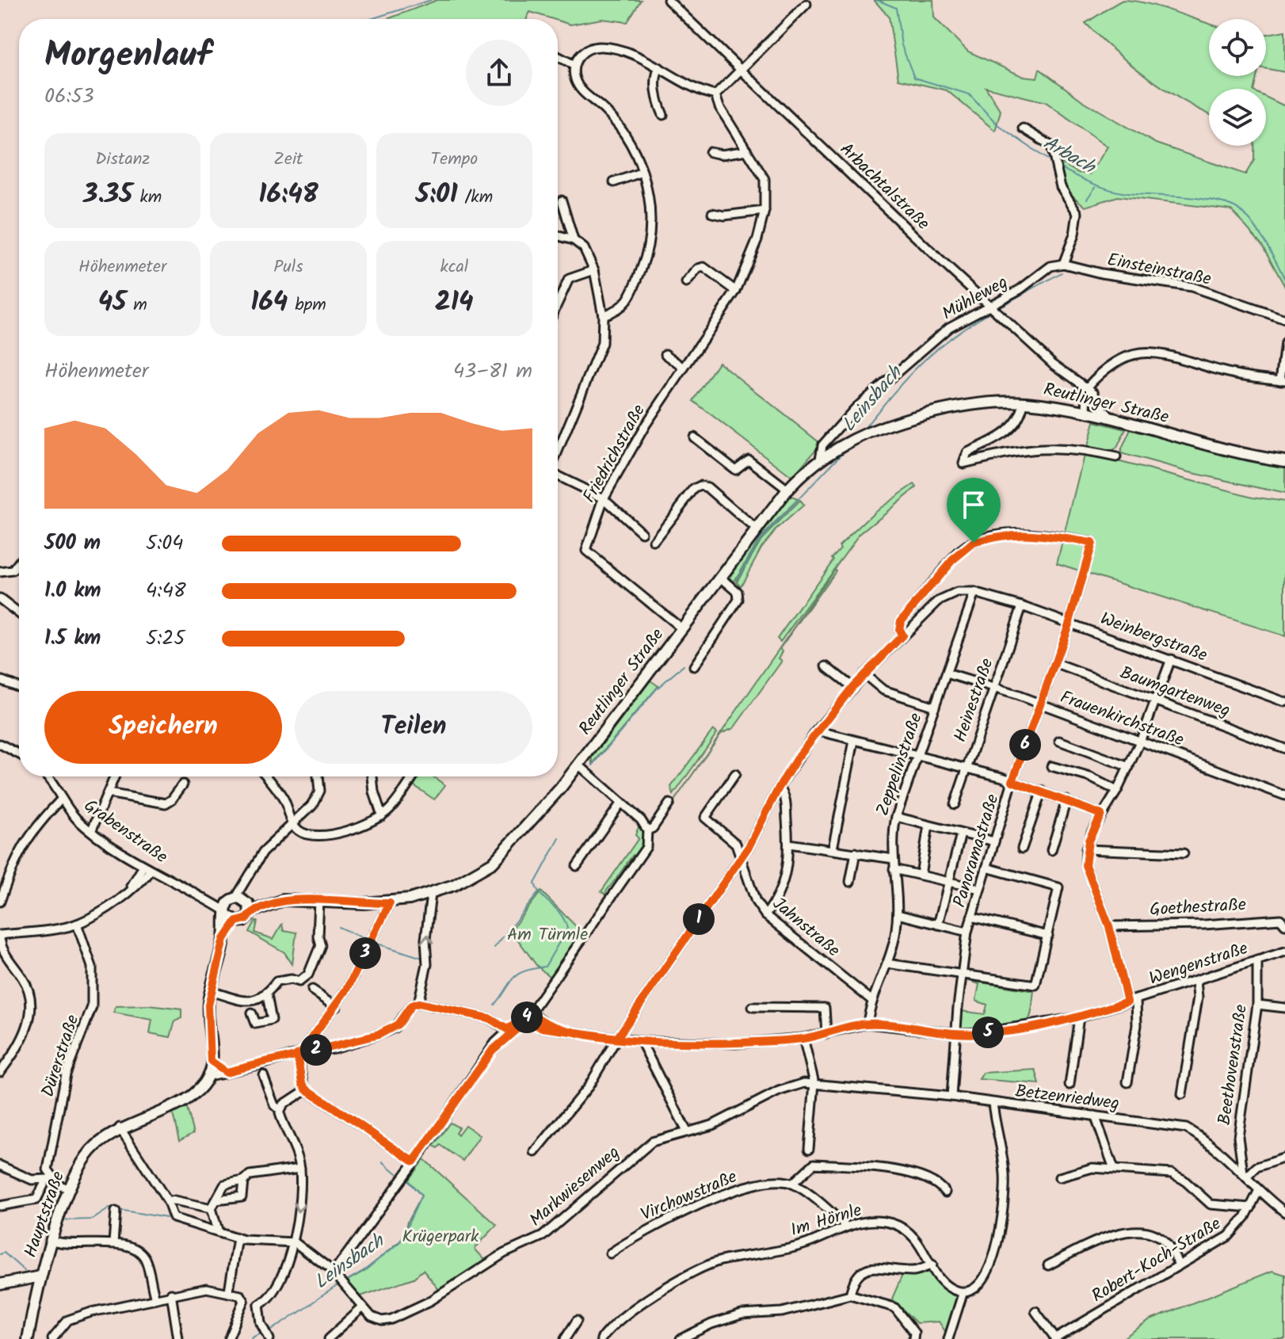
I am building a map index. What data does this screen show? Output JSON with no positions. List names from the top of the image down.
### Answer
{
  "streets": {
    "main road": ["Reutlinger Straße", "Hauptstraße"],
    "street": [
      "Arbachtalstraße",
      "Einsteinstraße",
      "Mühleweg",
      "Friedrichstraße",
      "Weinbergstraße",
      "Baumgartenweg",
      "Heinestraße",
      "Frauenkirchstraße",
      "Zeppelinstraße",
      "Grabenstraße",
      "Panoramastraße",
      "Goethestraße",
      "Jahnstraße",
      "Wengenstraße",
      "Dürerstraße",
      "Beethovenstraße",
      "Betzenriedweg",
      "Markwiesenweg",
      "Virchowstraße",
      "Im Hörnle",
      "Robert-Koch-Straße"
    ]
  },
  "crossings": [
    ["Arbachtalstraße", "Mühleweg"],
    ["Arbachtalstraße", "Reutlinger Straße"],
    ["Einsteinstraße", "Mühleweg"],
    ["Mühleweg", "Reutlinger Straße"],
    ["Reutlinger Straße", "Friedrichstraße"],
    ["Reutlinger Straße", "Grabenstraße"],
    ["Weinbergstraße", "Heinestraße"],
    ["Weinbergstraße", "Zeppelinstraße"],
    ["Weinbergstraße", "Panoramastraße"],
    ["Baumgartenweg", "Panoramastraße"],
    ["Heinestraße", "Frauenkirchstraße"],
    ["Frauenkirchstraße", "Zeppelinstraße"],
    ["Frauenkirchstraße", "Panoramastraße"],
    ["Zeppelinstraße", "Jahnstraße"],
    ["Zeppelinstraße", "Wengenstraße"],
    ["Panoramastraße", "Wengenstraße"],
    ["Panoramastraße", "Betzenriedweg"],
    ["Wengenstraße", "Beethovenstraße"],
    ["Beethovenstraße", "Betzenriedweg"],
    ["Betzenriedweg", "Markwiesenweg"],
    ["Betzenriedweg", "Robert-Koch-Straße"]
  ],
  "water": ["Arbach", "Leinsbach"],
  "parks": ["Am Türmle", "Krügerpark"],
  "page": {
    "heading": ["Morgenlauf", "06:53"],
    "stats": [
      ["Distanz", "3.35 km"],
      ["Zeit", "16:48"],
      ["Tempo", "5:01 /km"],
      ["Höhenmeter", "45 m"],
      ["Puls", "164 bpm"],
      ["kcal", "214"]
    ],
    "chart": ["Höhenmeter", "43–81 m"],
    "list": [
      {
        "name": "500 m",
        "note": "5:04"
      },
      {
        "name": "1.0 km",
        "note": "4:48"
      },
      {
        "name": "1.5 km",
        "note": "5:25"
      }
    ],
    "buttons": ["Speichern", "Teilen"],
    "pins": [
      "6",
      "1",
      "3",
      "4",
      "5",
      "2"
    ]
  }
}
